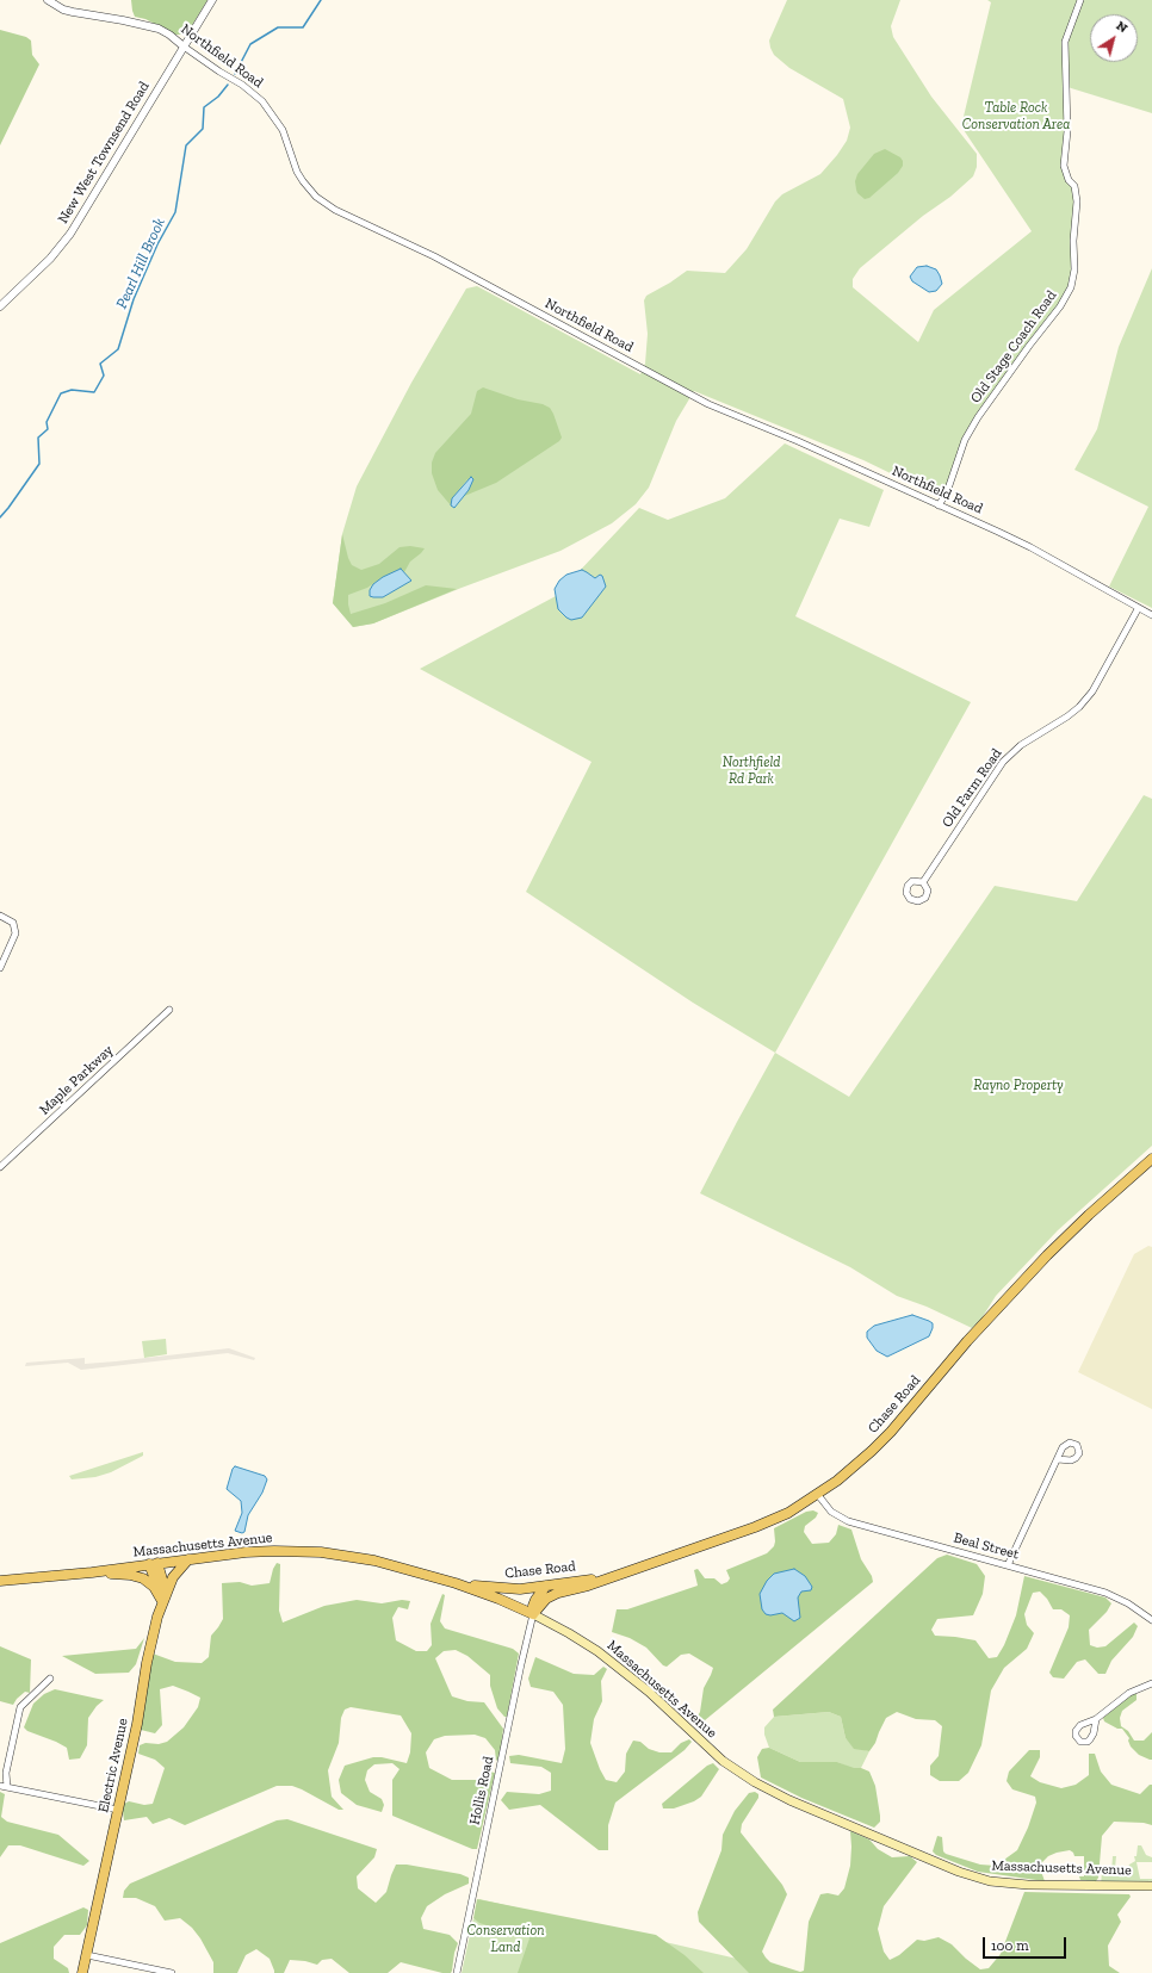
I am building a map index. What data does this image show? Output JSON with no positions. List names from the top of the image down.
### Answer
{
  "streets": {
    "main road": ["Chase Road", "Massachusetts Avenue", "Electric Avenue"],
    "street": [
      "Northfield Road",
      "New West Townsend Road",
      "Old Stage Coach Road",
      "Old Farm Road",
      "Maple Parkway",
      "Beal Street",
      "Hollis Road"
    ]
  },
  "crossings": [
    ["Northfield Road", "New West Townsend Road"],
    ["Northfield Road", "Old Stage Coach Road"],
    ["Northfield Road", "Old Farm Road"],
    ["Chase Road", "Massachusetts Avenue"],
    ["Chase Road", "Beal Street"],
    ["Chase Road", "Hollis Road"],
    ["Massachusetts Avenue", "Electric Avenue"],
    ["Massachusetts Avenue", "Hollis Road"]
  ],
  "water": ["Pearl Hill Brook"],
  "parks": [
    "Table Rock Conservation Area",
    "Northfield Rd Park",
    "Rayno Property",
    "Conservation Land"
  ],
  "scale_bar": "100 m",
  "north": "top right"
}
